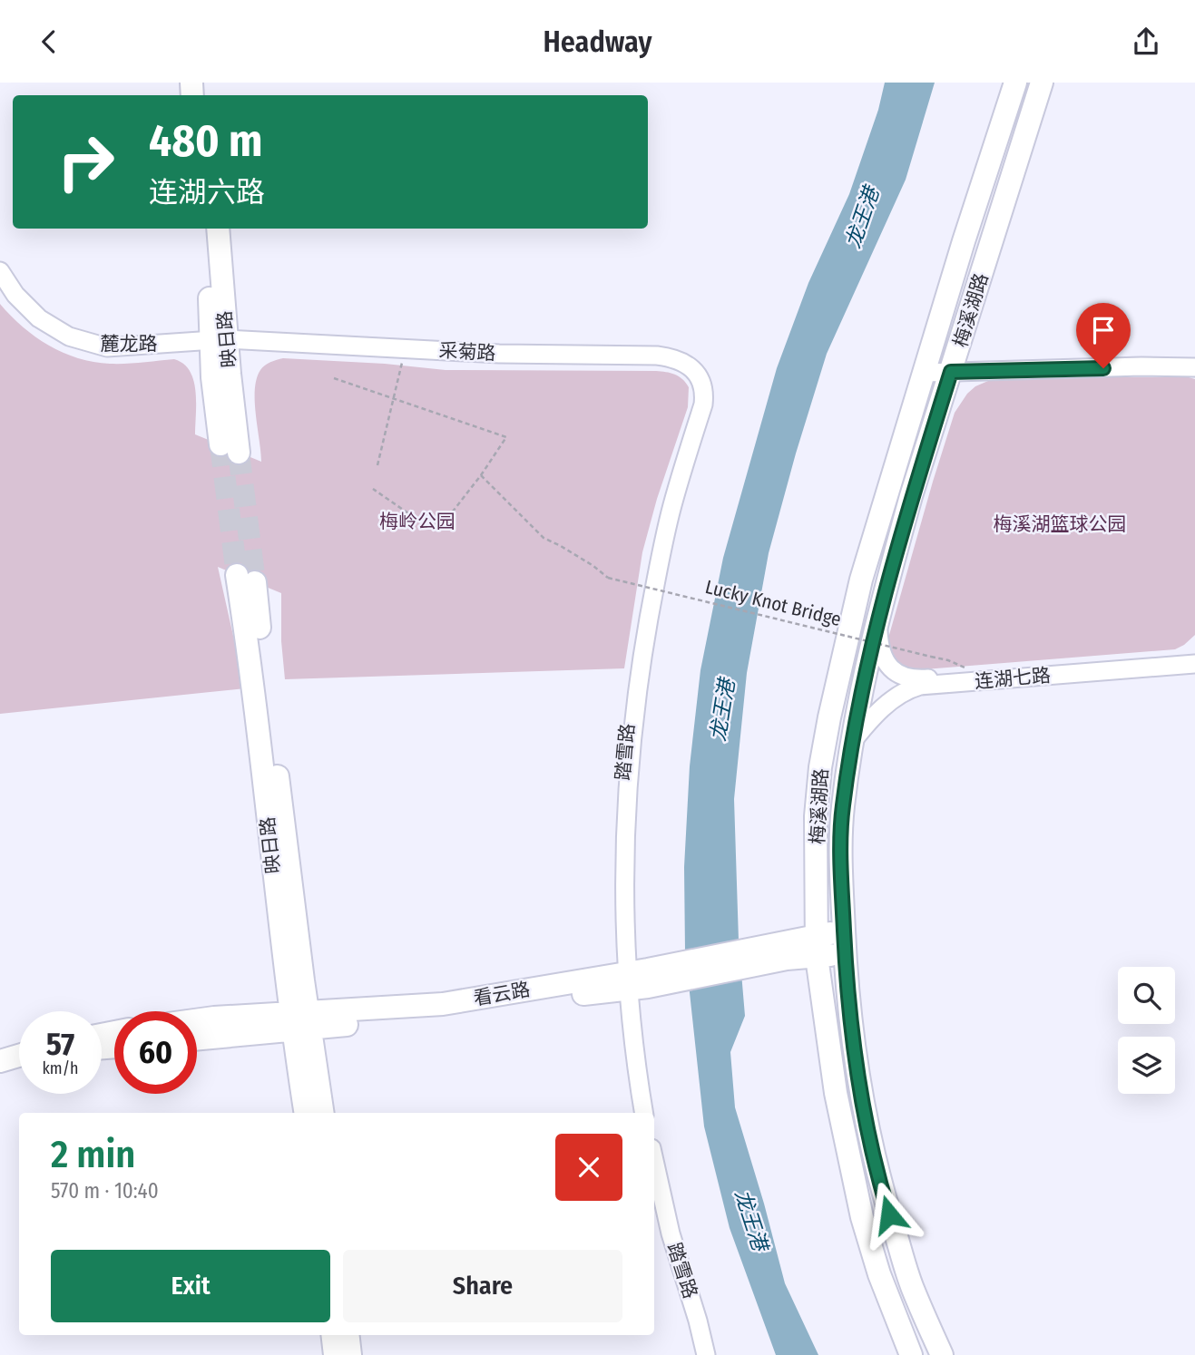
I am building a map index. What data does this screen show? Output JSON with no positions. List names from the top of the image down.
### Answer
{
  "streets": {
    "main road": ["梅溪湖路", "映日路", "看云路"],
    "street": [
      "麓龙路",
      "采菊路",
      "连湖七路",
      "踏雪路"
    ],
    "path": ["Lucky Knot Bridge"]
  },
  "crossings": [
    ["梅溪湖路", "连湖七路"],
    ["梅溪湖路", "看云路"],
    ["映日路", "麓龙路"],
    ["映日路", "采菊路"],
    ["映日路", "看云路"],
    ["麓龙路", "采菊路"],
    ["采菊路", "踏雪路"],
    ["Lucky Knot Bridge", "连湖七路"],
    ["踏雪路", "看云路"]
  ],
  "water": ["龙王港"],
  "parks": ["梅岭公园", "梅溪湖篮球公园"],
  "page": {
    "header": "Headway",
    "turn": ["480 m", "连湖六路"],
    "speed": "57 km/h",
    "limit": "60",
    "heading": ["2 min", "570 m · 10:40"],
    "buttons": ["Exit", "Share"]
  }
}
